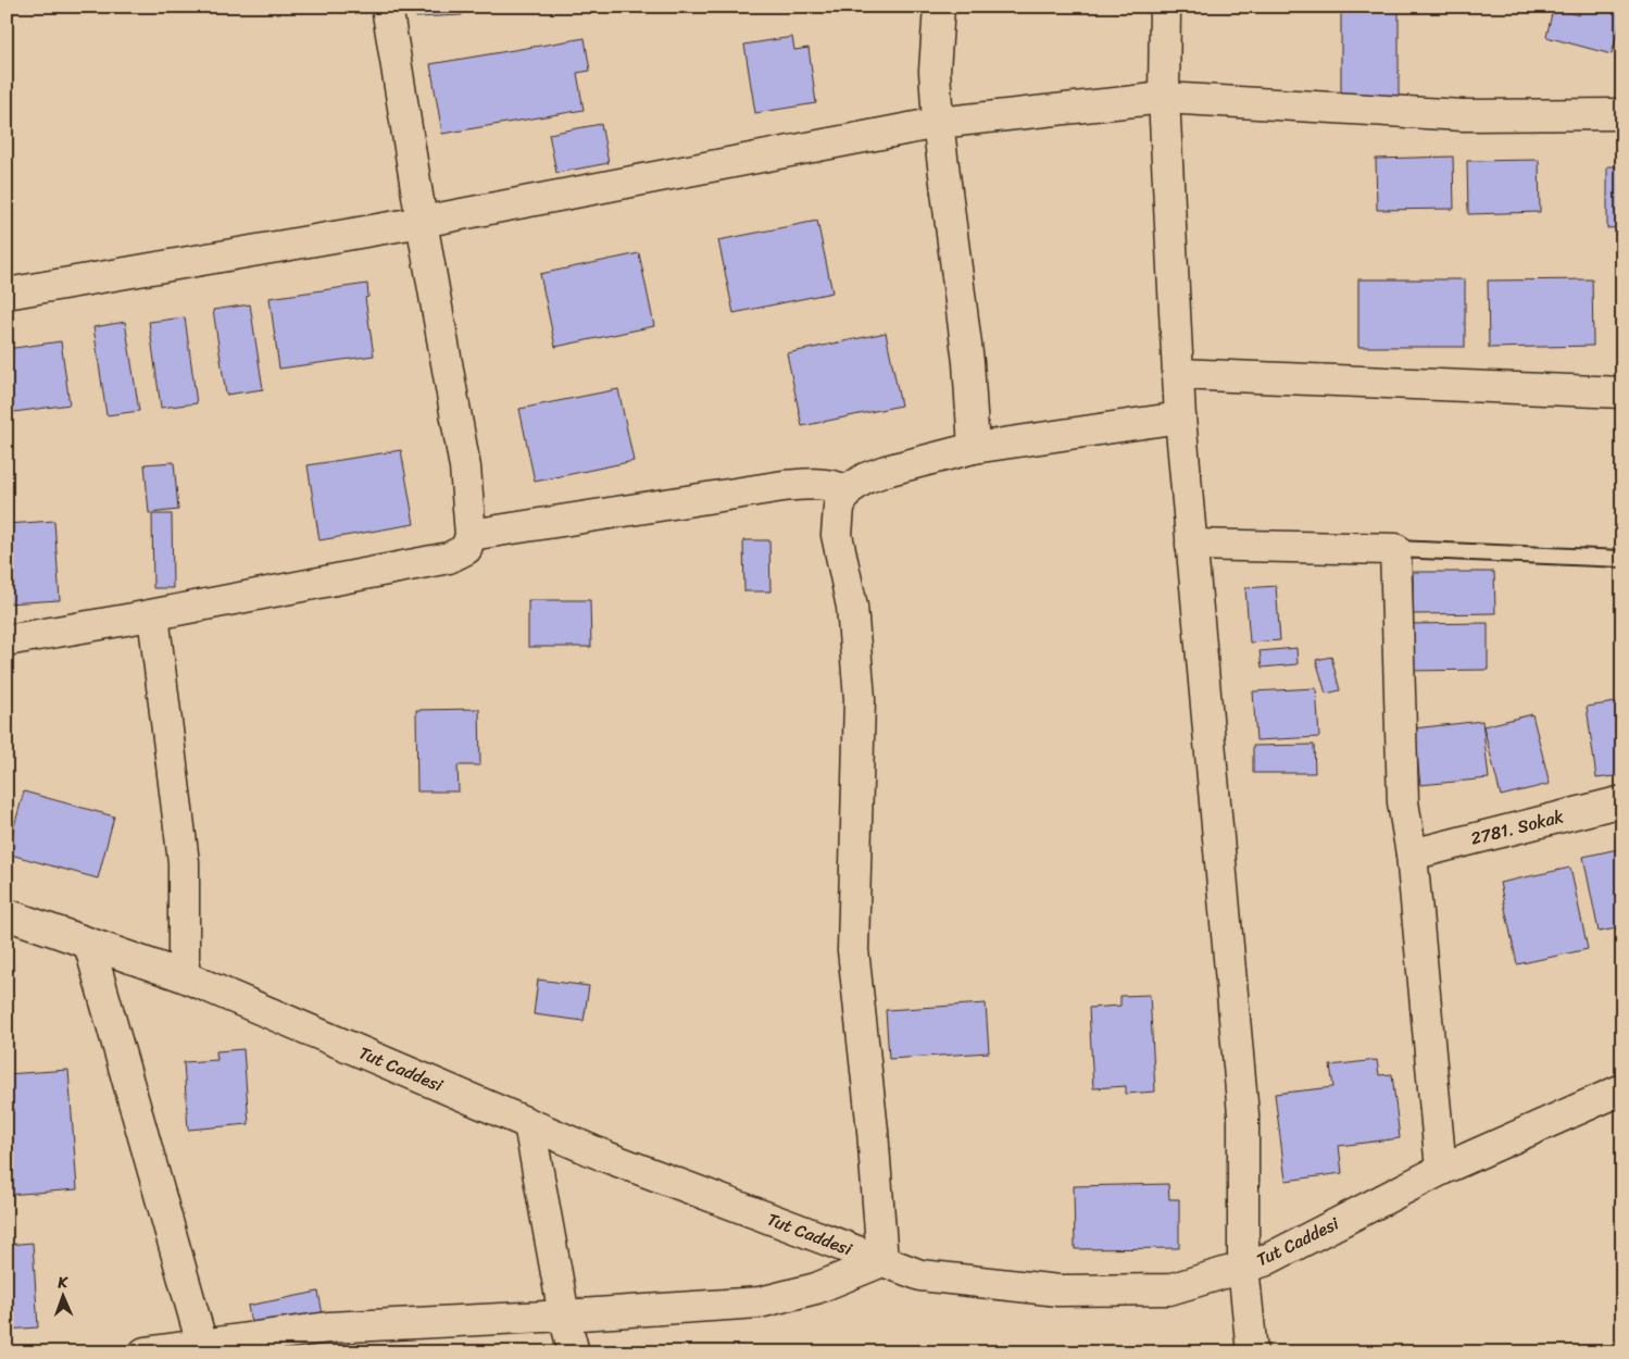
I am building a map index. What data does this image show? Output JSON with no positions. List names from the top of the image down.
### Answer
{
  "streets": {
    "street": ["2781. Sokak", "Tut Caddesi"]
  },
  "north": "top"
}
